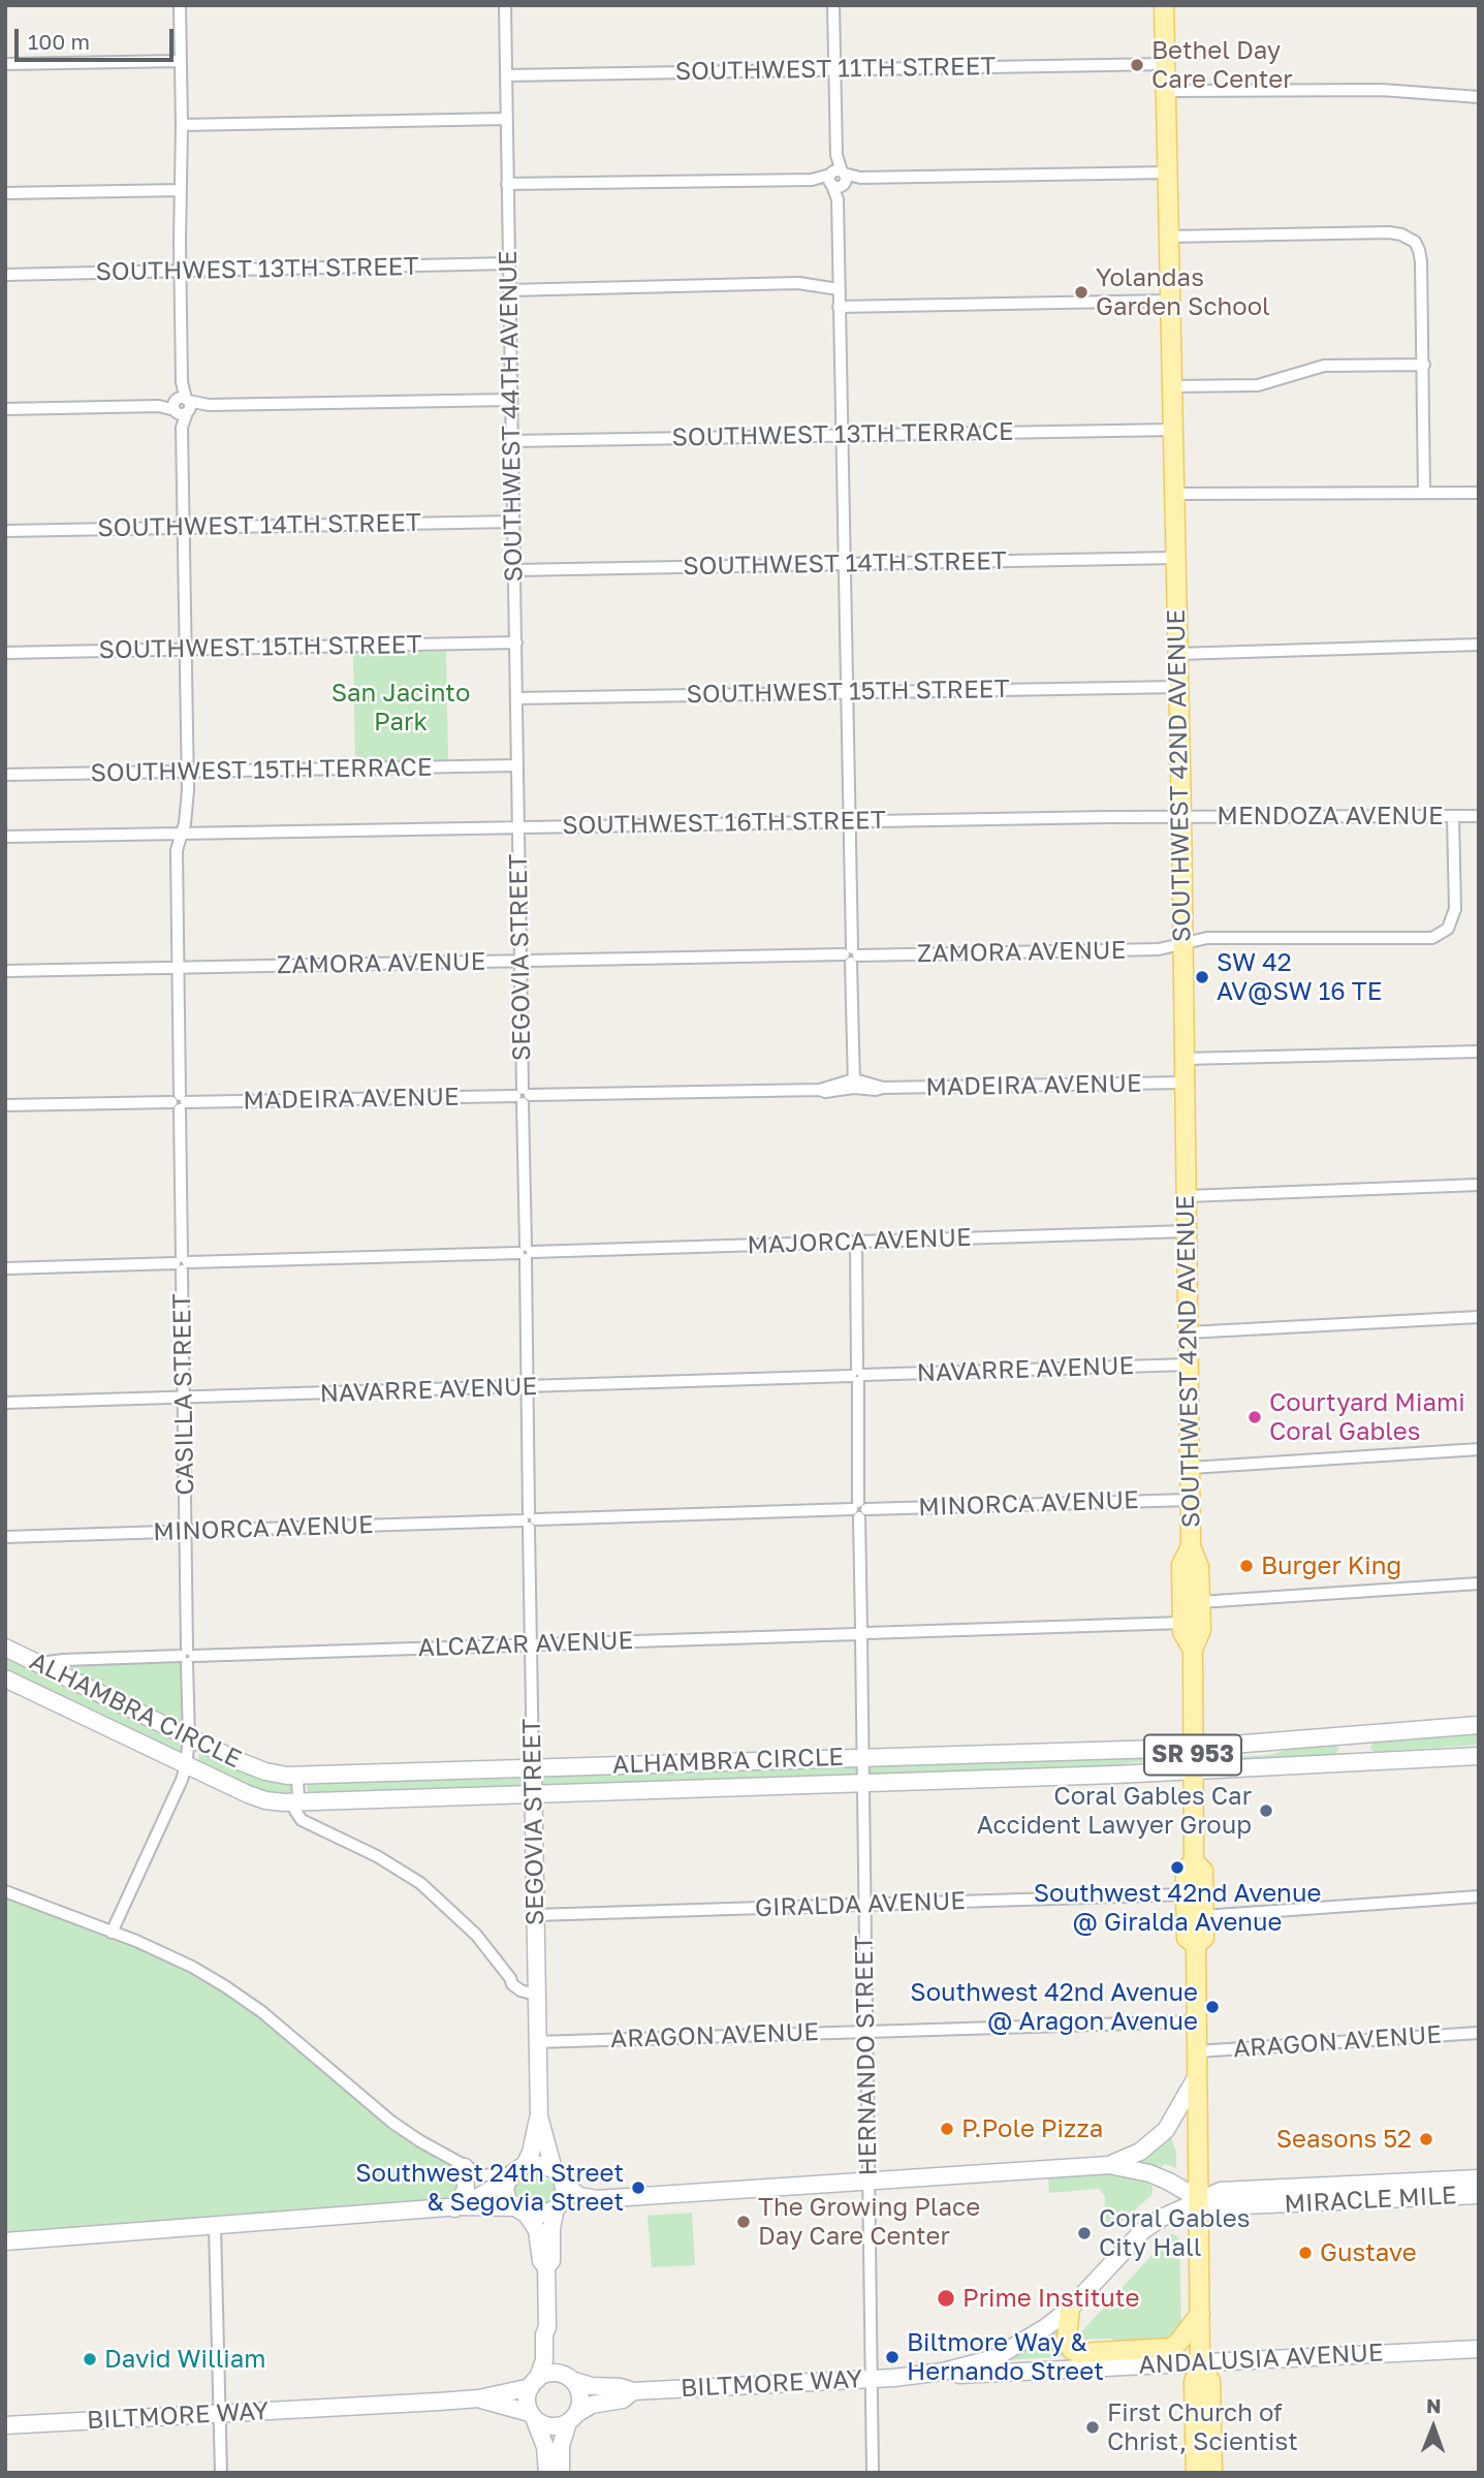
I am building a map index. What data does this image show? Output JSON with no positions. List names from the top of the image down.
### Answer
{
  "streets": {
    "main road": ["SOUTHWEST 42ND AVENUE", "SR 953"],
    "street": [
      "SOUTHWEST 11TH STREET",
      "SOUTHWEST 13TH STREET",
      "SOUTHWEST 44TH AVENUE",
      "SOUTHWEST 13TH TERRACE",
      "SOUTHWEST 14TH STREET",
      "SOUTHWEST 15TH STREET",
      "SOUTHWEST 15TH TERRACE",
      "MENDOZA AVENUE",
      "SOUTHWEST 16TH STREET",
      "ZAMORA AVENUE",
      "SEGOVIA STREET",
      "MADEIRA AVENUE",
      "MAJORCA AVENUE",
      "NAVARRE AVENUE",
      "CASILLA STREET",
      "MINORCA AVENUE",
      "ALCAZAR AVENUE",
      "ALHAMBRA CIRCLE",
      "GIRALDA AVENUE",
      "ARAGON AVENUE",
      "HERNANDO STREET",
      "MIRACLE MILE",
      "ANDALUSIA AVENUE",
      "BILTMORE WAY"
    ]
  },
  "crossings": [
    ["SOUTHWEST 11TH STREET", "SOUTHWEST 44TH AVENUE"],
    ["SOUTHWEST 11TH STREET", "SOUTHWEST 42ND AVENUE"],
    ["SOUTHWEST 13TH STREET", "SOUTHWEST 44TH AVENUE"],
    ["SOUTHWEST 44TH AVENUE", "SOUTHWEST 13TH TERRACE"],
    ["SOUTHWEST 44TH AVENUE", "SOUTHWEST 14TH STREET"],
    ["SOUTHWEST 44TH AVENUE", "SOUTHWEST 15TH STREET"],
    ["SOUTHWEST 44TH AVENUE", "SOUTHWEST 15TH TERRACE"],
    ["SOUTHWEST 44TH AVENUE", "SOUTHWEST 16TH STREET"],
    ["SOUTHWEST 44TH AVENUE", "SEGOVIA STREET"],
    ["SOUTHWEST 13TH TERRACE", "SOUTHWEST 42ND AVENUE"],
    ["SOUTHWEST 14TH STREET", "SOUTHWEST 42ND AVENUE"],
    ["SOUTHWEST 14TH STREET", "CASILLA STREET"],
    ["SOUTHWEST 15TH STREET", "SOUTHWEST 42ND AVENUE"],
    ["SOUTHWEST 15TH STREET", "CASILLA STREET"],
    ["SOUTHWEST 15TH TERRACE", "CASILLA STREET"],
    ["SOUTHWEST 42ND AVENUE", "MENDOZA AVENUE"],
    ["SOUTHWEST 42ND AVENUE", "SOUTHWEST 16TH STREET"],
    ["SOUTHWEST 42ND AVENUE", "ZAMORA AVENUE"],
    ["SOUTHWEST 42ND AVENUE", "MADEIRA AVENUE"],
    ["SOUTHWEST 42ND AVENUE", "MAJORCA AVENUE"],
    ["SOUTHWEST 42ND AVENUE", "NAVARRE AVENUE"],
    ["SOUTHWEST 42ND AVENUE", "MINORCA AVENUE"],
    ["SOUTHWEST 42ND AVENUE", "ALCAZAR AVENUE"],
    ["SOUTHWEST 42ND AVENUE", "ALHAMBRA CIRCLE"],
    ["SOUTHWEST 42ND AVENUE", "GIRALDA AVENUE"],
    ["SOUTHWEST 42ND AVENUE", "ARAGON AVENUE"],
    ["SOUTHWEST 42ND AVENUE", "MIRACLE MILE"],
    ["SOUTHWEST 42ND AVENUE", "ANDALUSIA AVENUE"],
    ["SOUTHWEST 42ND AVENUE", "BILTMORE WAY"],
    ["MENDOZA AVENUE", "SOUTHWEST 16TH STREET"],
    ["MENDOZA AVENUE", "ZAMORA AVENUE"],
    ["SOUTHWEST 16TH STREET", "SEGOVIA STREET"],
    ["SOUTHWEST 16TH STREET", "CASILLA STREET"],
    ["ZAMORA AVENUE", "SEGOVIA STREET"],
    ["ZAMORA AVENUE", "CASILLA STREET"],
    ["SEGOVIA STREET", "MADEIRA AVENUE"],
    ["SEGOVIA STREET", "MAJORCA AVENUE"],
    ["SEGOVIA STREET", "NAVARRE AVENUE"],
    ["SEGOVIA STREET", "MINORCA AVENUE"],
    ["SEGOVIA STREET", "ALCAZAR AVENUE"],
    ["SEGOVIA STREET", "ALHAMBRA CIRCLE"],
    ["SEGOVIA STREET", "GIRALDA AVENUE"],
    ["SEGOVIA STREET", "ARAGON AVENUE"],
    ["MADEIRA AVENUE", "CASILLA STREET"],
    ["MAJORCA AVENUE", "CASILLA STREET"],
    ["MAJORCA AVENUE", "HERNANDO STREET"],
    ["NAVARRE AVENUE", "CASILLA STREET"],
    ["NAVARRE AVENUE", "HERNANDO STREET"],
    ["CASILLA STREET", "MINORCA AVENUE"],
    ["CASILLA STREET", "ALCAZAR AVENUE"],
    ["CASILLA STREET", "ALHAMBRA CIRCLE"],
    ["MINORCA AVENUE", "HERNANDO STREET"],
    ["ALCAZAR AVENUE", "ALHAMBRA CIRCLE"],
    ["ALCAZAR AVENUE", "HERNANDO STREET"],
    ["ALHAMBRA CIRCLE", "HERNANDO STREET"],
    ["GIRALDA AVENUE", "HERNANDO STREET"],
    ["ARAGON AVENUE", "HERNANDO STREET"],
    ["HERNANDO STREET", "BILTMORE WAY"],
    ["MIRACLE MILE", "BILTMORE WAY"],
    ["ANDALUSIA AVENUE", "BILTMORE WAY"]
  ],
  "parks": ["San Jacinto Park"],
  "places": [
    "Bethel Day Care Center",
    "Yolandas Garden School",
    "SW 42 AV@SW 16 TE",
    "Courtyard Miami Coral Gables",
    "Burger King",
    "Coral Gables Car Accident Lawyer Group",
    "Southwest 42nd Avenue @ Giralda Avenue",
    "Southwest 42nd Avenue @ Aragon Avenue",
    "P.Pole Pizza",
    "Seasons 52",
    "Southwest 24th Street & Segovia Street",
    "The Growing Place Day Care Center",
    "Coral Gables City Hall",
    "Gustave",
    "Prime Institute",
    "Biltmore Way & Hernando Street",
    "David William",
    "First Church of Christ, Scientist"
  ],
  "scale_bar": "100 m",
  "north": "top"
}
